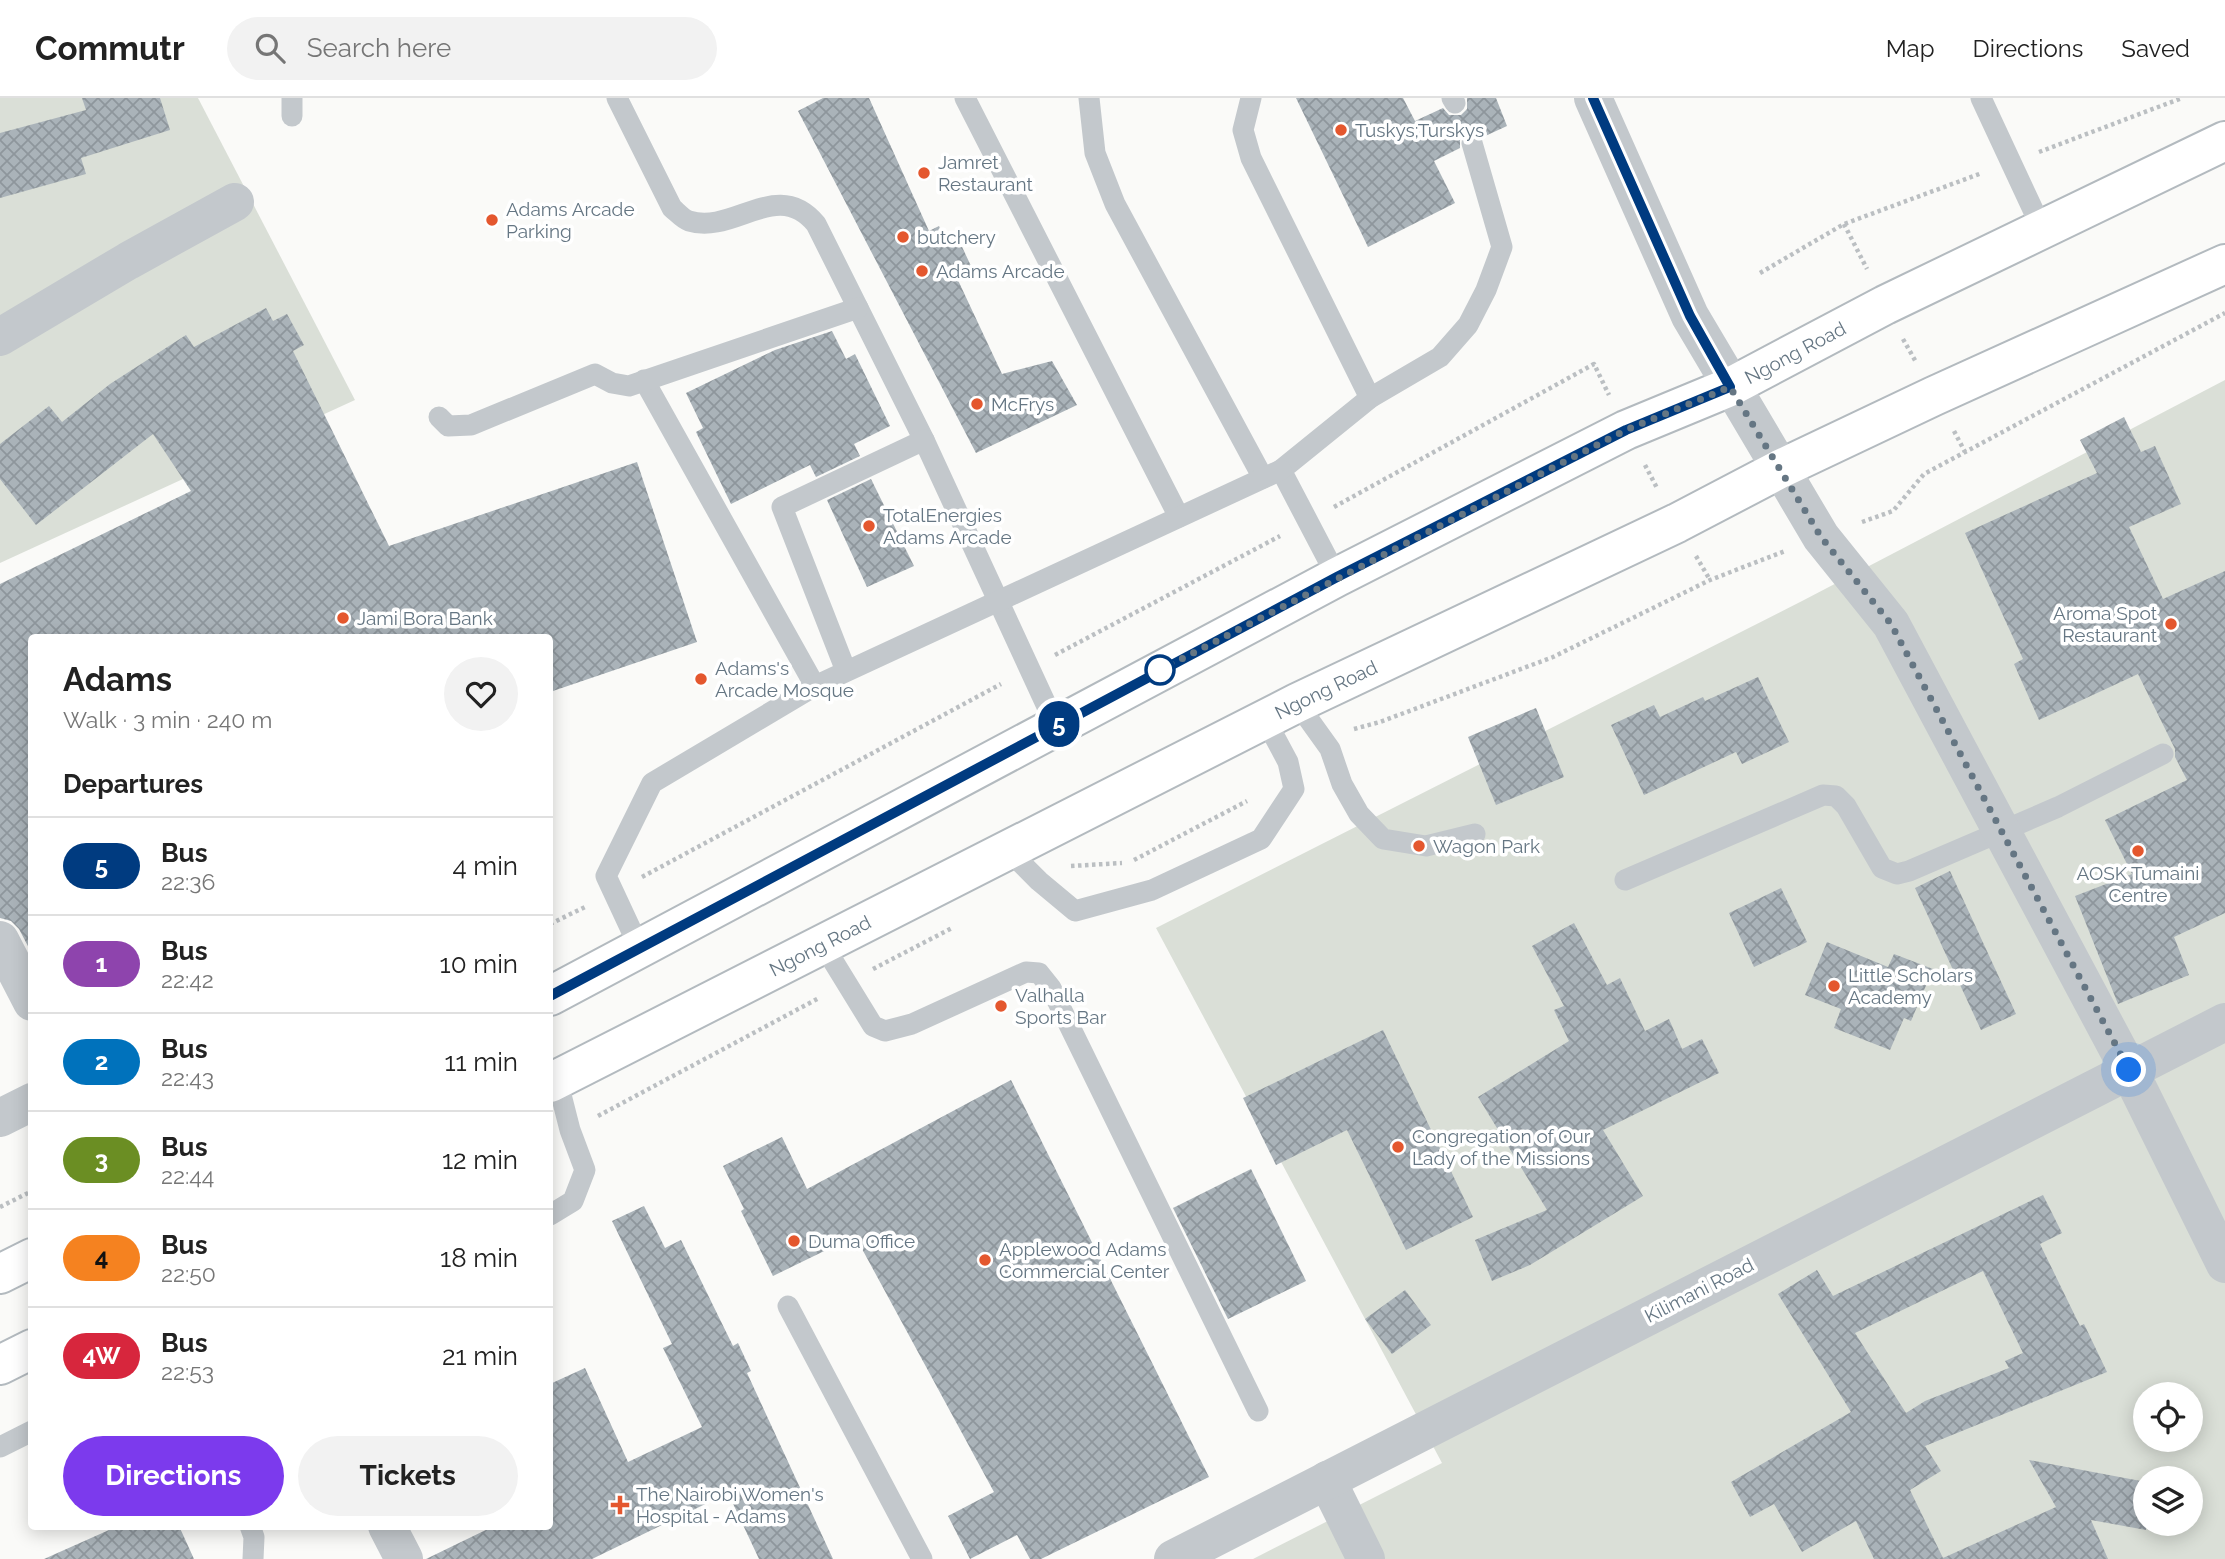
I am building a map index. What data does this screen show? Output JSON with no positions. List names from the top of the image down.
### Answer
{
  "streets": {
    "main road": ["Ngong Road"],
    "street": ["Kilimani Road"]
  },
  "places": {
    "other": [
      "Tuskys;Turskys",
      "Jamret Restaurant",
      "Adams Arcade Parking",
      "butchery",
      "Adams Arcade",
      "McFrys",
      "TotalEnergies Adams Arcade",
      "Jami Bora Bank",
      "Aroma Spot Restaurant",
      "Adams's Arcade Mosque",
      "Wagon Park",
      "AOSK Tumaini Centre",
      "Little Scholars Academy",
      "Valhalla Sports Bar",
      "Congregation of Our Lady of the Missions",
      "Duma Office",
      "Applewood Adams Commercial Center"
    ],
    "health": ["The Nairobi Women's Hospital - Adams"]
  },
  "lines": ["bus line 5"],
  "page": {
    "header": "Commutr",
    "search": "Search here",
    "nav": ["Map", "Directions", "Saved"],
    "on_map": "5",
    "heading": [
      ["Adams", "Walk · 3 min · 240 m"],
      "Departures"
    ],
    "list": [
      {
        "mark": "5",
        "name": "Bus",
        "note": "22:36",
        "value": "4 min"
      },
      {
        "mark": "1",
        "name": "Bus",
        "note": "22:42",
        "value": "10 min"
      },
      {
        "mark": "2",
        "name": "Bus",
        "note": "22:43",
        "value": "11 min"
      },
      {
        "mark": "3",
        "name": "Bus",
        "note": "22:44",
        "value": "12 min"
      },
      {
        "mark": "4",
        "name": "Bus",
        "note": "22:50",
        "value": "18 min"
      },
      {
        "mark": "4W",
        "name": "Bus",
        "note": "22:53",
        "value": "21 min"
      }
    ],
    "buttons": ["Directions", "Tickets"]
  }
}
